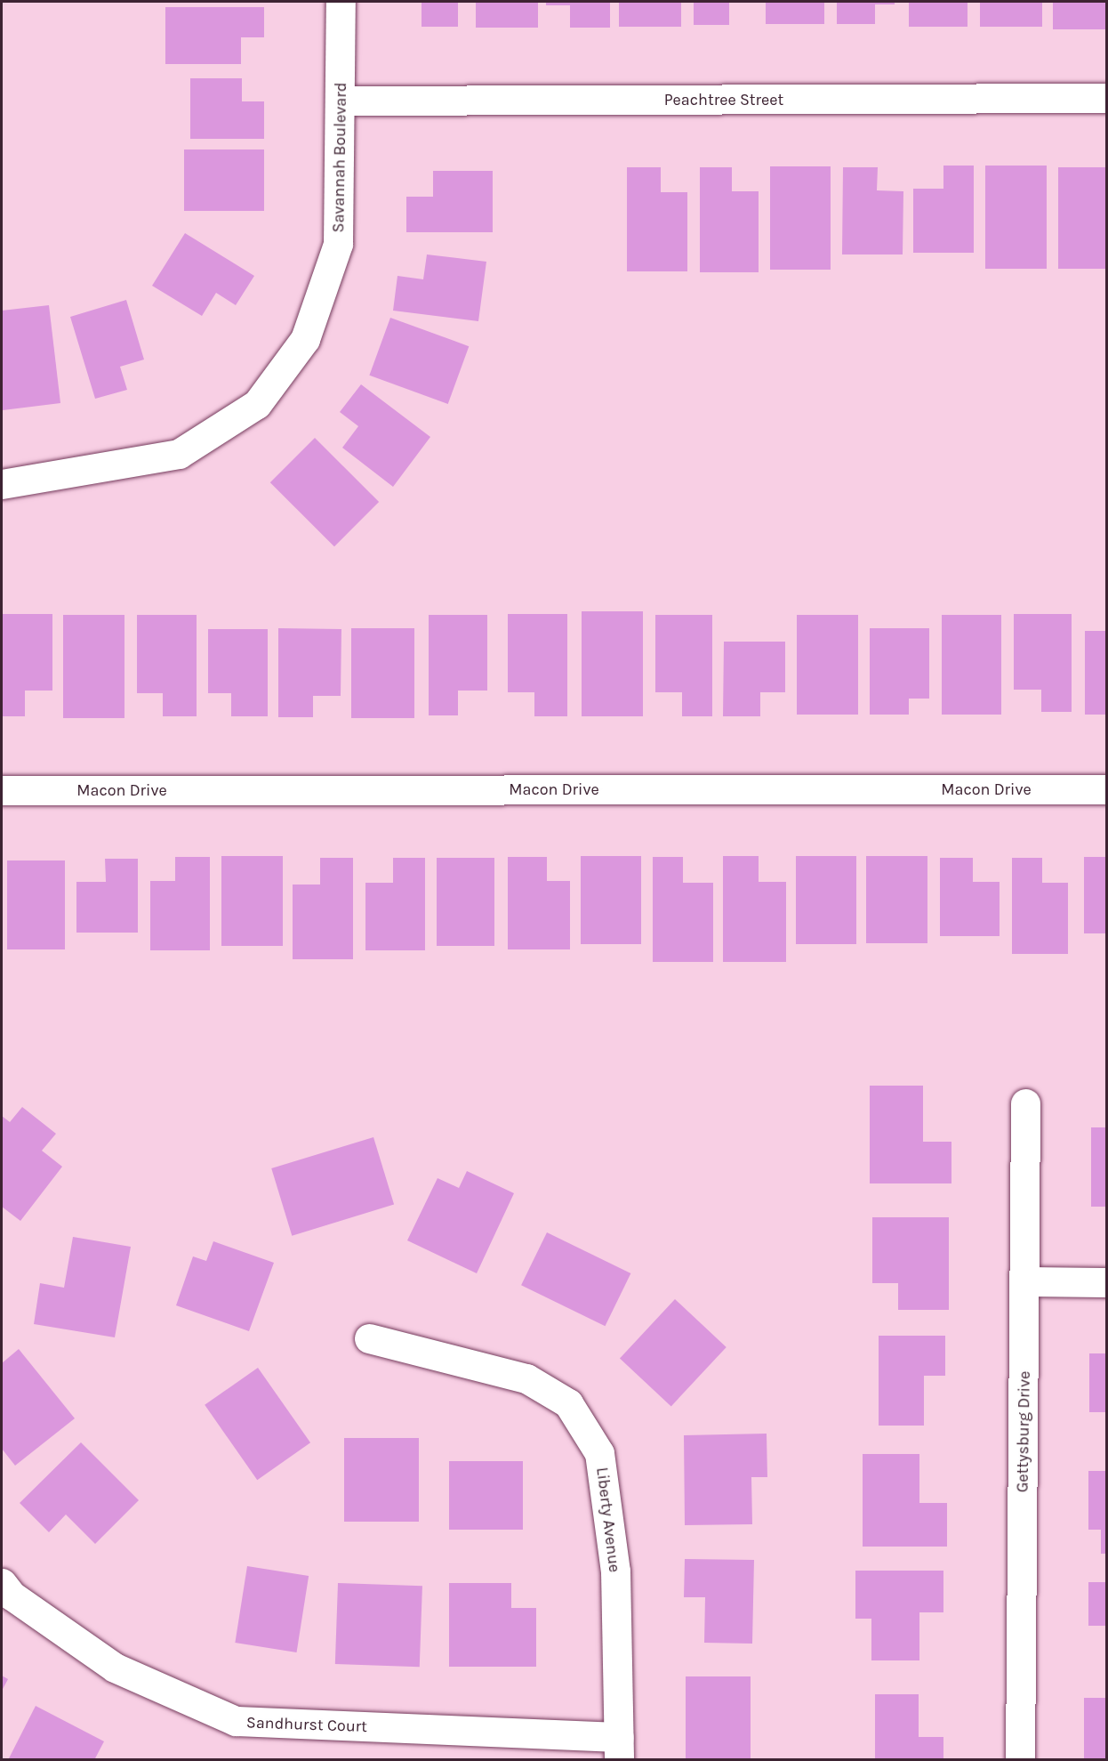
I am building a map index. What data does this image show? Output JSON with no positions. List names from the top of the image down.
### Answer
{
  "streets": {
    "street": [
      "Peachtree Street",
      "Savannah Boulevard",
      "Macon Drive",
      "Gettysburg Drive",
      "Liberty Avenue",
      "Sandhurst Court"
    ]
  },
  "crossings": [
    ["Peachtree Street", "Savannah Boulevard"],
    ["Liberty Avenue", "Sandhurst Court"]
  ]
}
